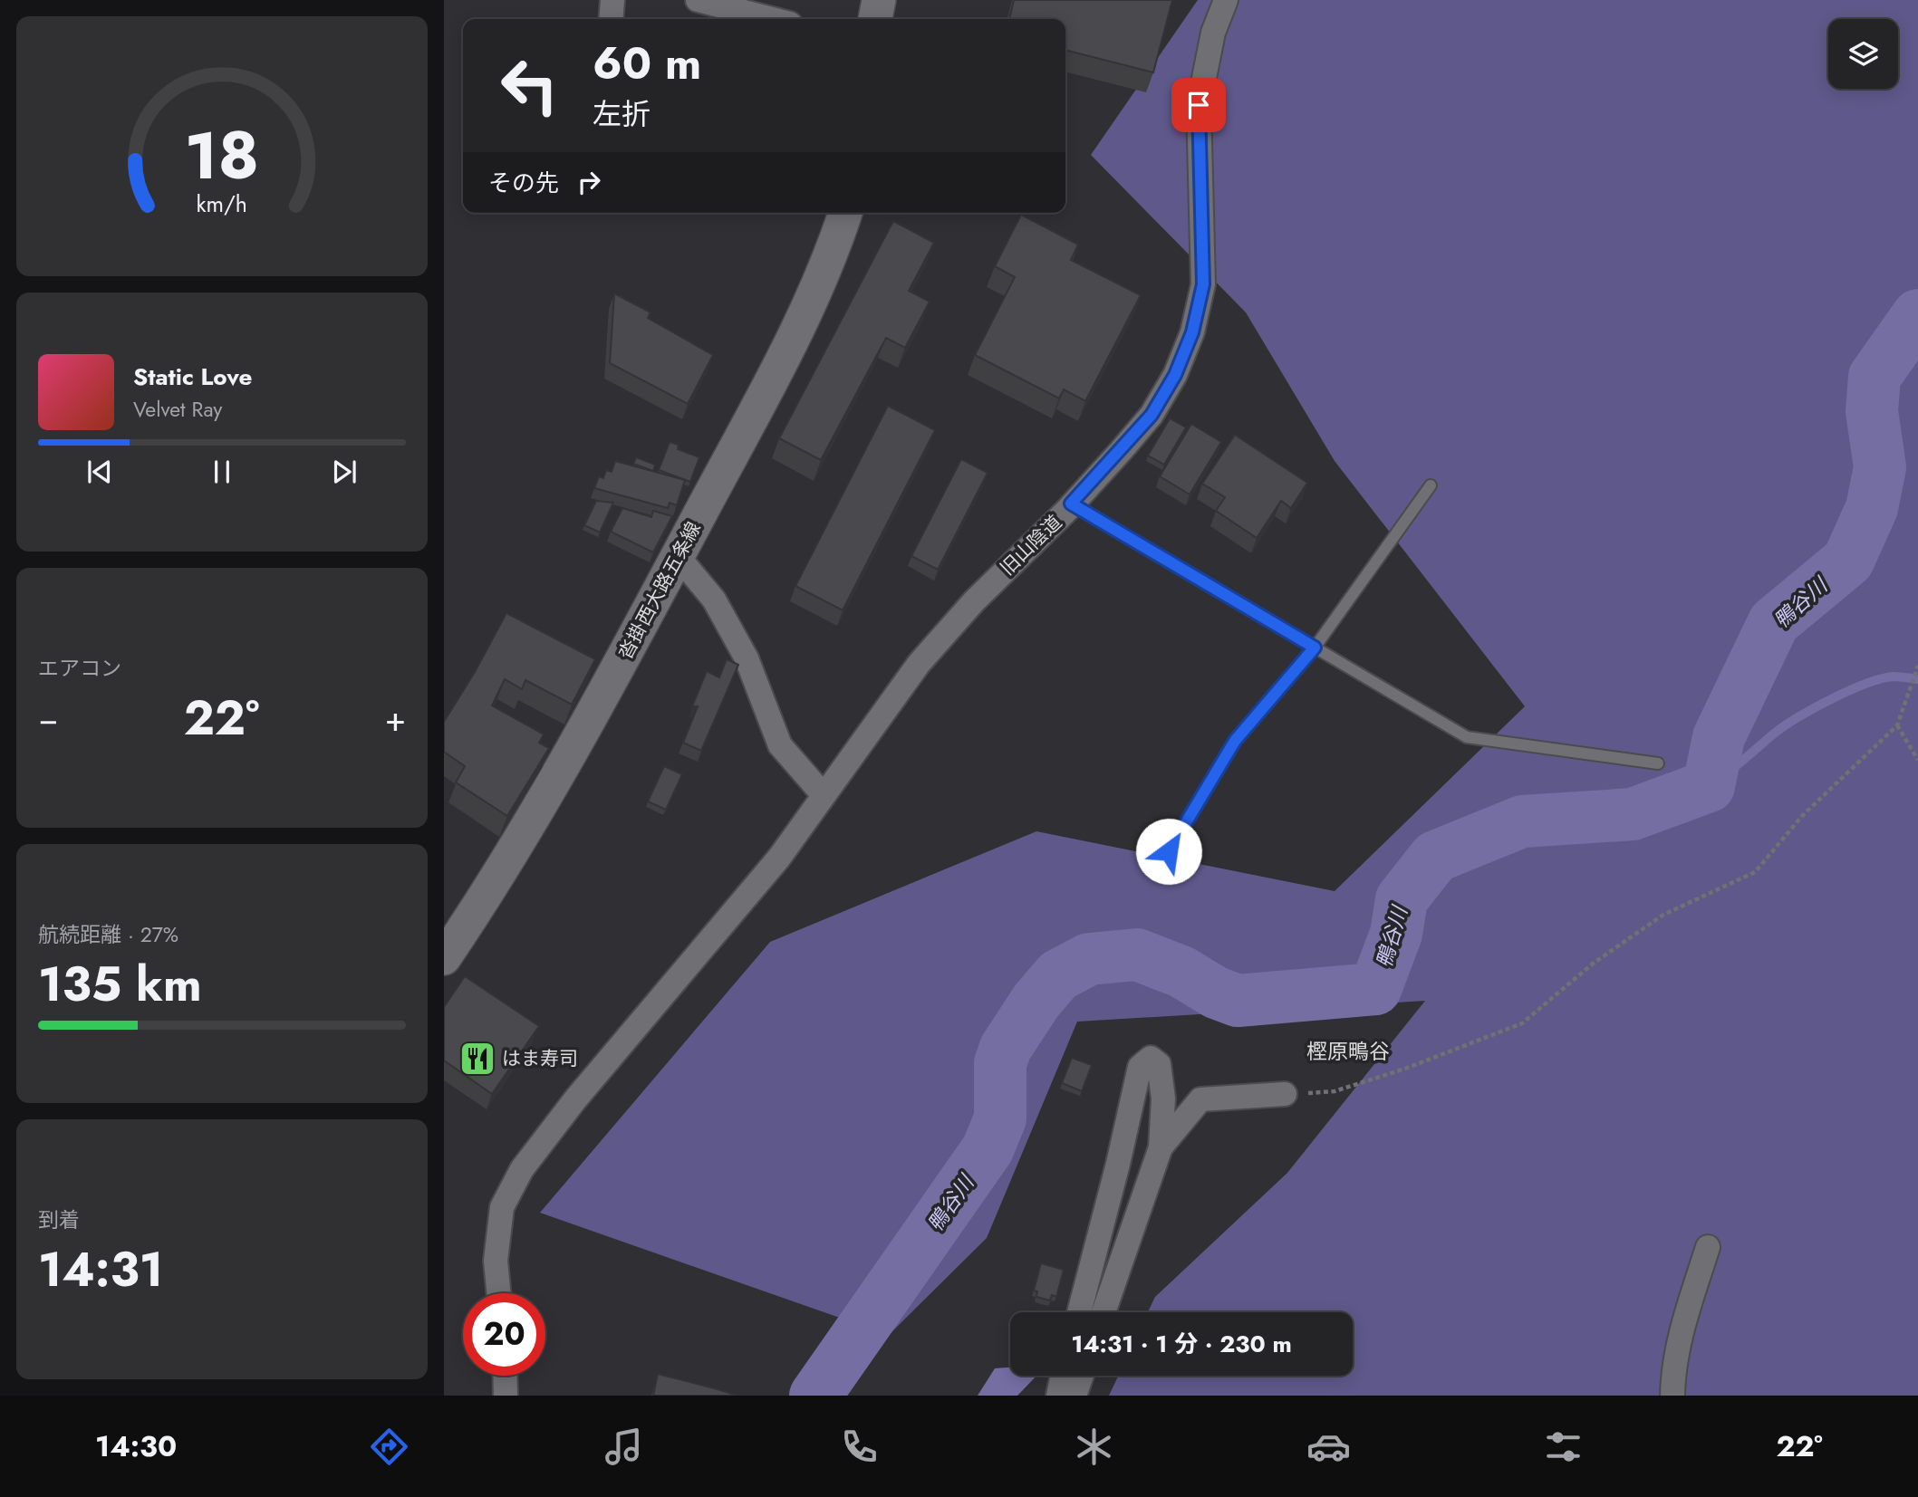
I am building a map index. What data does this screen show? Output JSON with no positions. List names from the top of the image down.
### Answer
{
  "streets": {
    "main road": ["沓掛西大路五条線"],
    "street": ["旧山陰道"]
  },
  "districts": ["樫原鴫谷"],
  "water": ["鴨谷川"],
  "places": {
    "restaurant": ["はま寿司"]
  },
  "page": {
    "turn": ["60 m", "左折"],
    "then": "その先",
    "song": ["Static Love", "Velvet Ray"],
    "tile": [
      "エアコン",
      ["航続距離 · 27%", "135 km"],
      ["到着", "14:31"]
    ],
    "heat": ["−", "22°", "+"],
    "limit": "20",
    "trip": "14:31 · 1 分 · 230 m",
    "tabs": ["14:30", "22°"],
    "gauge": ["18", "km/h"]
  }
}
